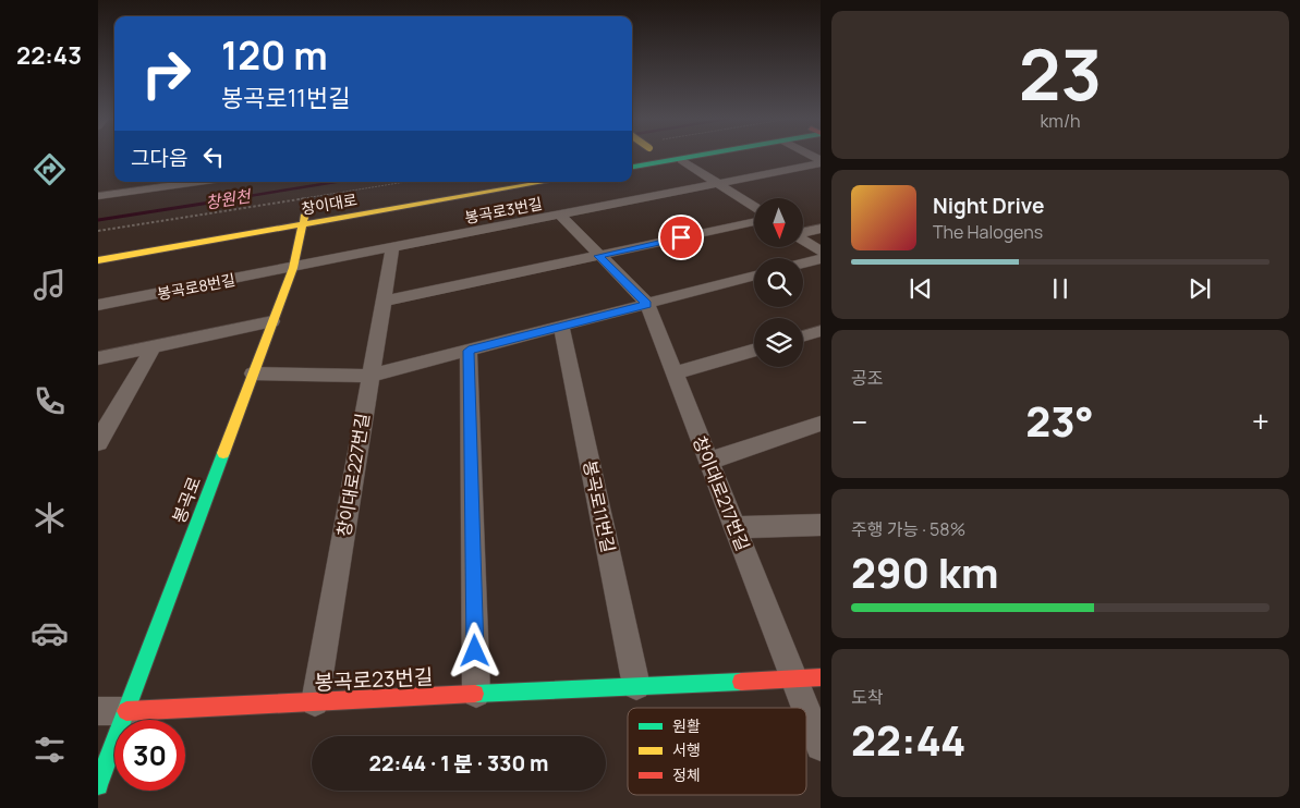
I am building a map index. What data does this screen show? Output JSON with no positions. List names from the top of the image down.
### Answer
{
  "streets": {
    "main road": ["창이대로", "봉곡로", "봉곡로23번길"],
    "street": [
      "봉곡로3번길",
      "봉곡로8번길",
      "창이대로227번길",
      "창이대로217번길",
      "봉곡로11번길"
    ]
  },
  "crossings": [
    ["창이대로", "봉곡로"],
    ["봉곡로3번길", "봉곡로8번길"],
    ["봉곡로3번길", "창이대로227번길"],
    ["봉곡로3번길", "창이대로217번길"],
    ["봉곡로3번길", "봉곡로"],
    ["봉곡로8번길", "봉곡로"],
    ["창이대로227번길", "봉곡로23번길"],
    ["창이대로217번길", "봉곡로23번길"],
    ["봉곡로", "봉곡로23번길"],
    ["봉곡로11번길", "봉곡로23번길"]
  ],
  "water": ["창원천"],
  "legend": ["원활", "서행", "정체"],
  "north": "bottom",
  "page": {
    "tabs": "22:43",
    "tile": [
      ["23", "km/h"],
      "공조",
      ["주행 가능 · 58%", "290 km"],
      ["도착", "22:44"]
    ],
    "turn": ["120 m", "봉곡로11번길"],
    "then": "그다음",
    "song": ["Night Drive", "The Halogens"],
    "heat": ["−", "23°", "+"],
    "limit": "30",
    "trip": "22:44 · 1 분 · 330 m"
  }
}
